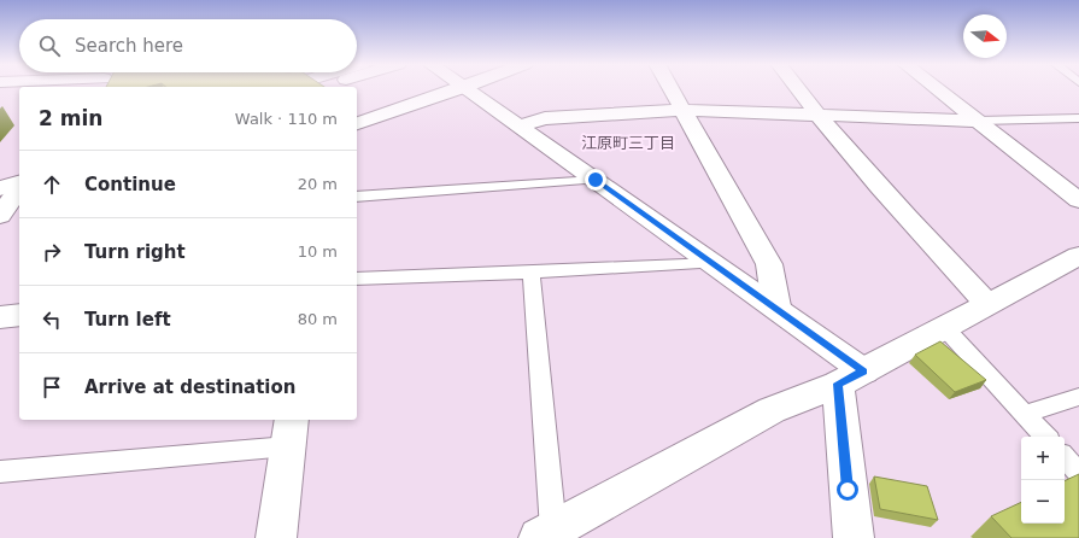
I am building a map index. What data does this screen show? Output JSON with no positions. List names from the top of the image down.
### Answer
{
  "districts": ["江原町三丁目"],
  "north": "right",
  "page": {
    "search": "Search here",
    "heading": ["2 min", "Walk · 110 m"],
    "list": [
      ["Continue", "20 m"],
      ["Turn right", "10 m"],
      ["Turn left", "80 m"],
      "Arrive at destination"
    ],
    "map_buttons": ["+", "−"]
  }
}
